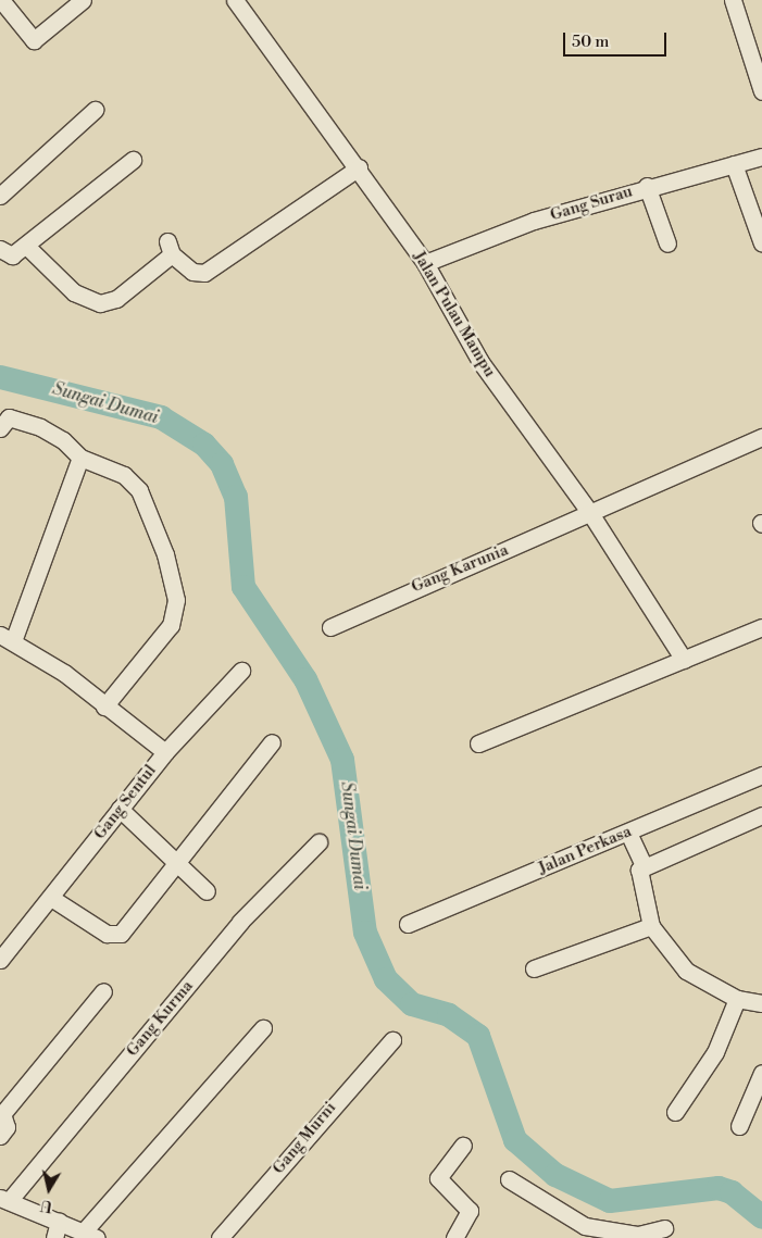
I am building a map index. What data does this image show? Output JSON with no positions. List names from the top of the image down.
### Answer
{
  "streets": {
    "street": [
      "Gang Surau",
      "Jalan Pulau Mampu",
      "Gang Karunia",
      "Gang Sentul",
      "Jalan Perkasa",
      "Gang Kurma",
      "Gang Murni"
    ]
  },
  "crossings": [
    ["Gang Surau", "Jalan Pulau Mampu"],
    ["Jalan Pulau Mampu", "Gang Karunia"]
  ],
  "water": ["Sungai Dumai"],
  "scale_bar": "50 m",
  "north": "bottom"
}
